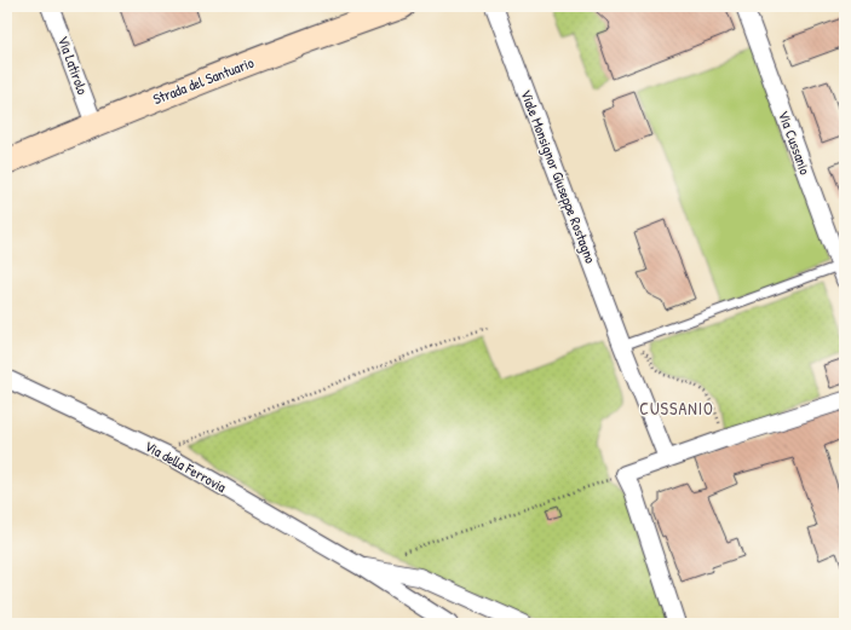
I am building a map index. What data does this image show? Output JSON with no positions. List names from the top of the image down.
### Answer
{
  "streets": {
    "street": [
      "Via Latirolo",
      "Strada del Santuario",
      "Via Cussanio",
      "Viale Monsignor Giuseppe Rostagno",
      "Via della Ferrovia"
    ]
  },
  "crossings": [
    ["Via Latirolo", "Strada del Santuario"]
  ],
  "districts": ["CUSSANIO"]
}
